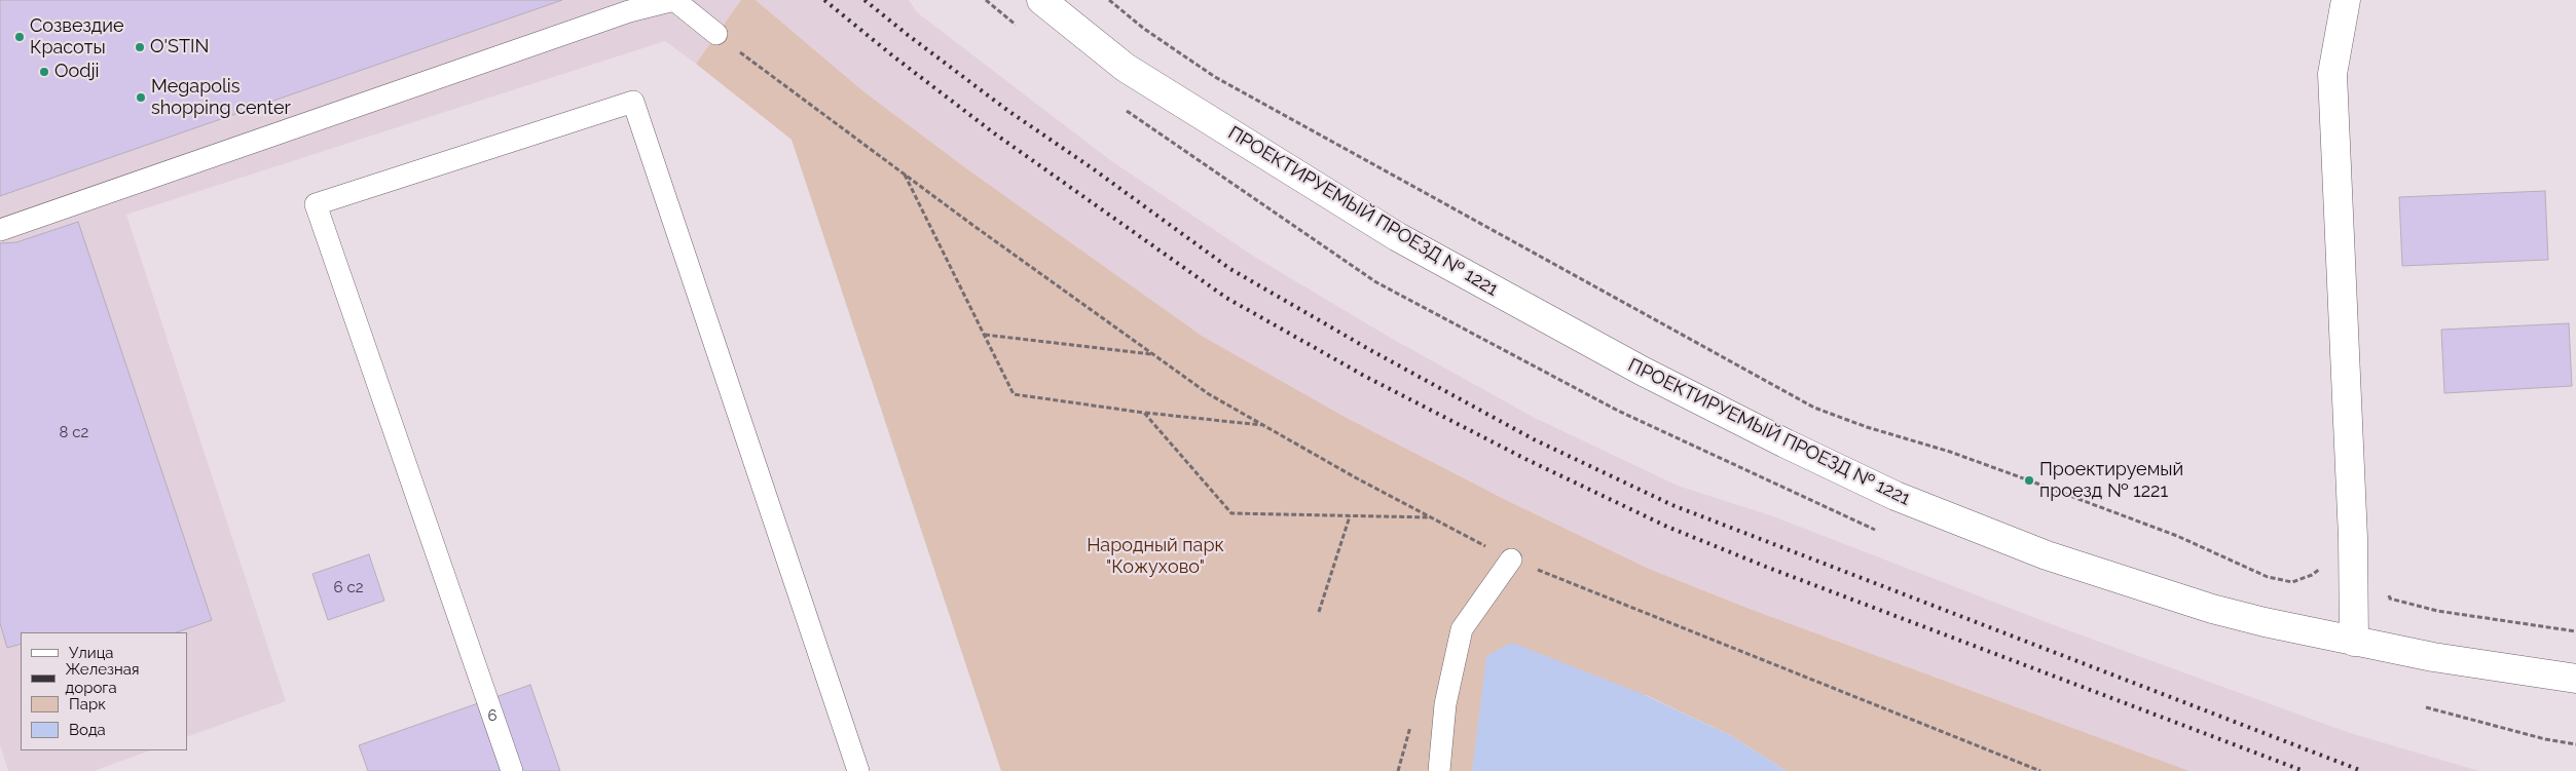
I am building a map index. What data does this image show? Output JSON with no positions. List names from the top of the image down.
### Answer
{
  "streets": {
    "street": ["ПРОЕКТИРУЕМЫЙ ПРОЕЗД № 1221"]
  },
  "parks": ["Народный парк \"Кожухово\""],
  "places": [
    "Созвездие Красоты",
    "O'STIN",
    "Oodji",
    "Megapolis shopping center",
    "Проектируемый проезд № 1221"
  ],
  "house_numbers": ["8 с2", "6 с2", "6"],
  "legend": [
    "Улица",
    "Железная дорога",
    "Парк",
    "Вода"
  ]
}
